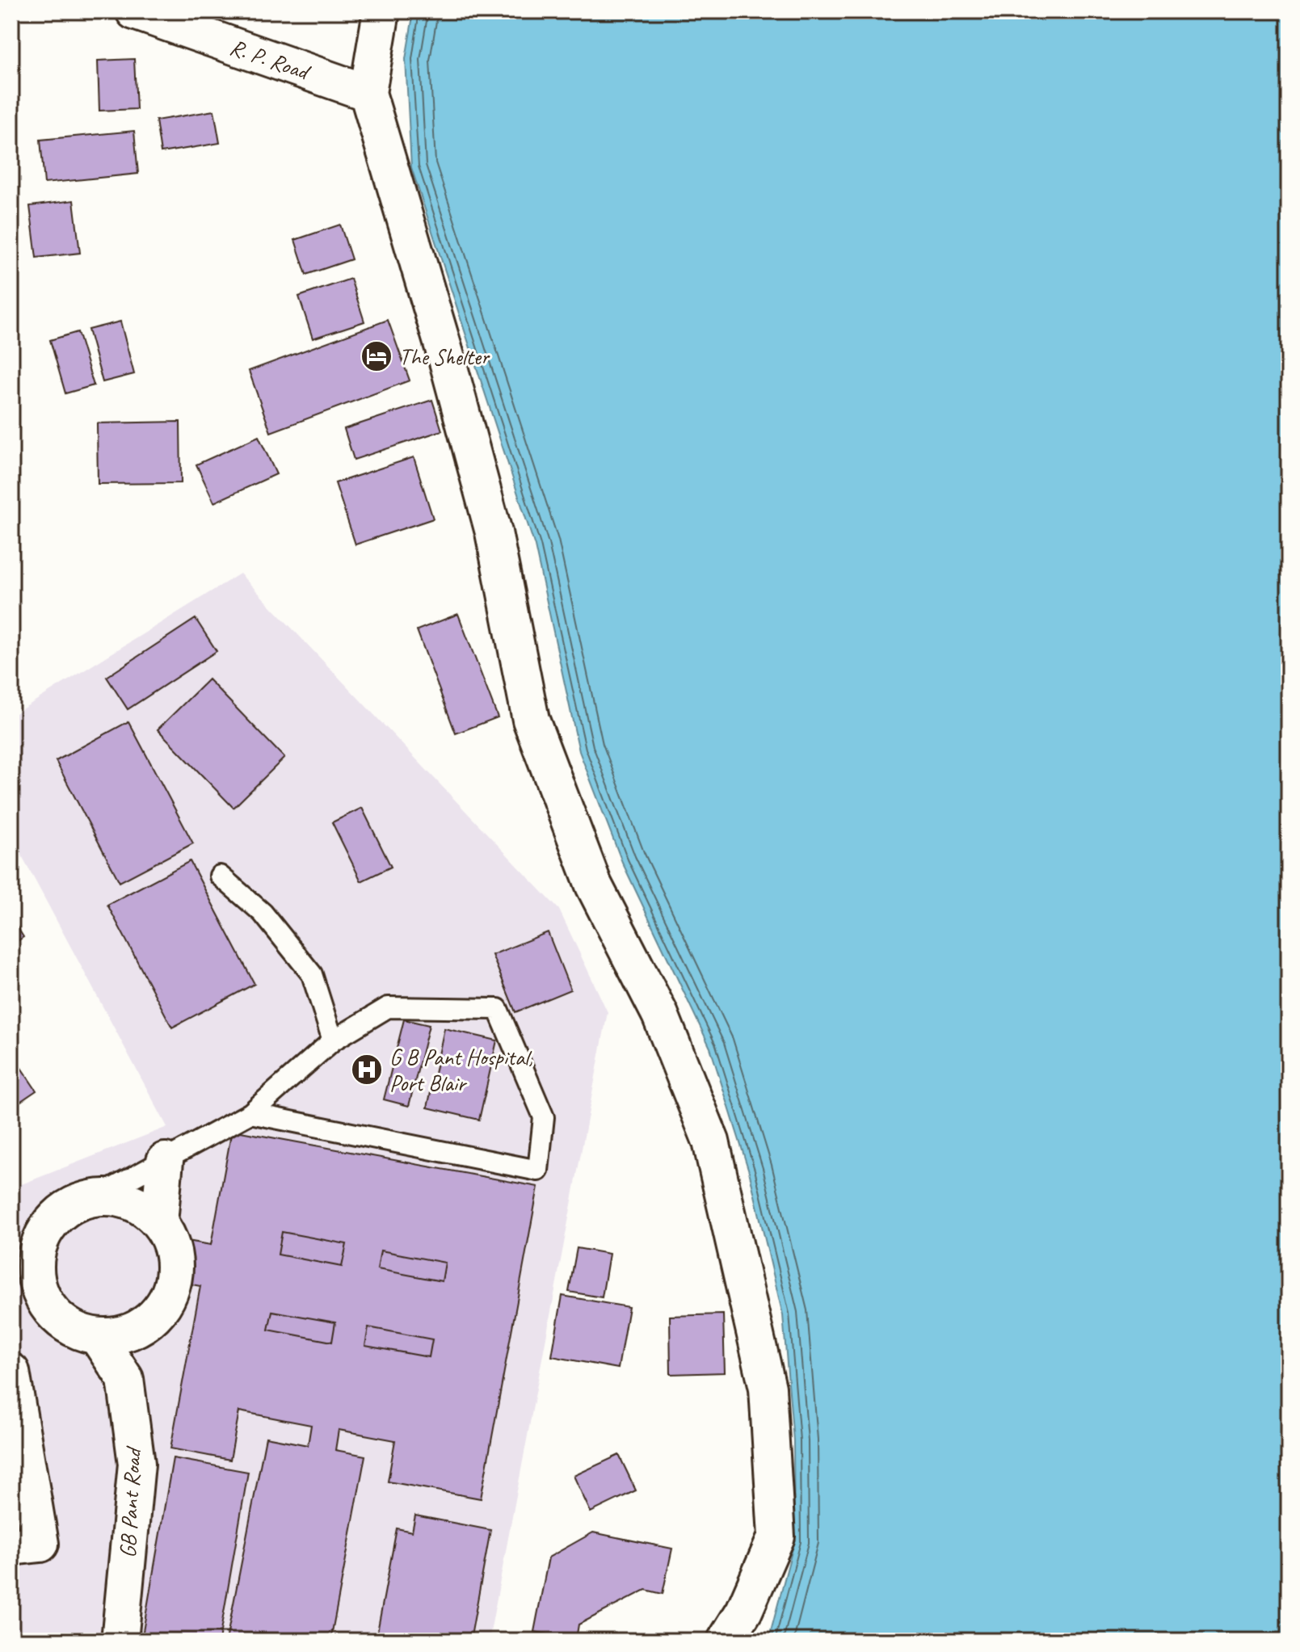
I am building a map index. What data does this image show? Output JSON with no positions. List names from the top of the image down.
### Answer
{
  "streets": {
    "street": ["R. P. Road", "GB Pant Road"]
  },
  "places": {
    "hotel": ["The Shelter"],
    "hospital": ["G B Pant Hospital, Port Blair"]
  }
}
